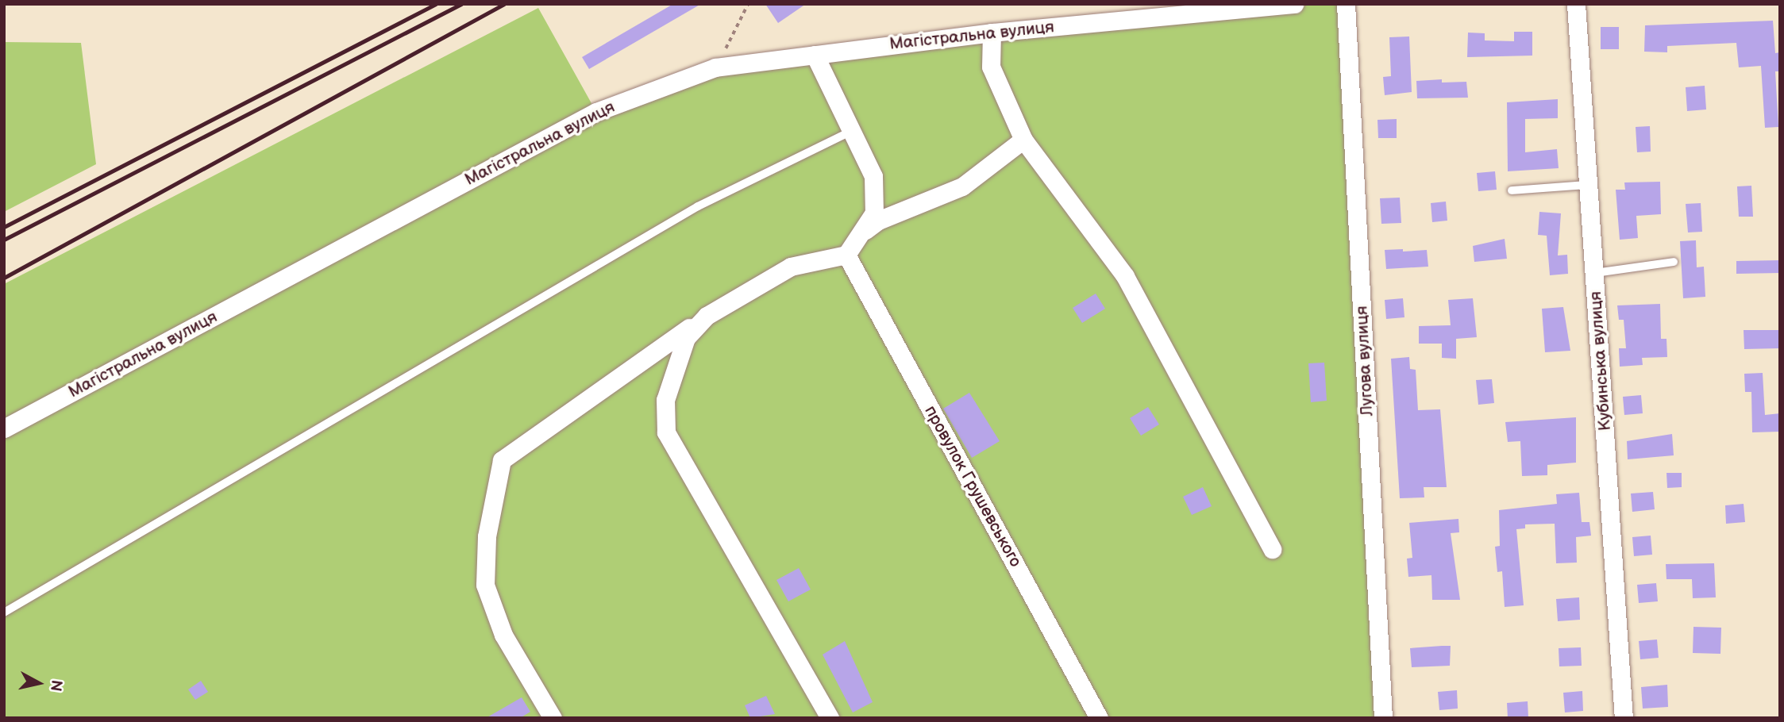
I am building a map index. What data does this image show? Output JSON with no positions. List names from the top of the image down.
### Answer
{
  "streets": {
    "street": [
      "Магістральна вулиця",
      "Лугова вулиця",
      "Кубинська вулиця",
      "провулок Грушевського"
    ]
  },
  "north": "right"
}
